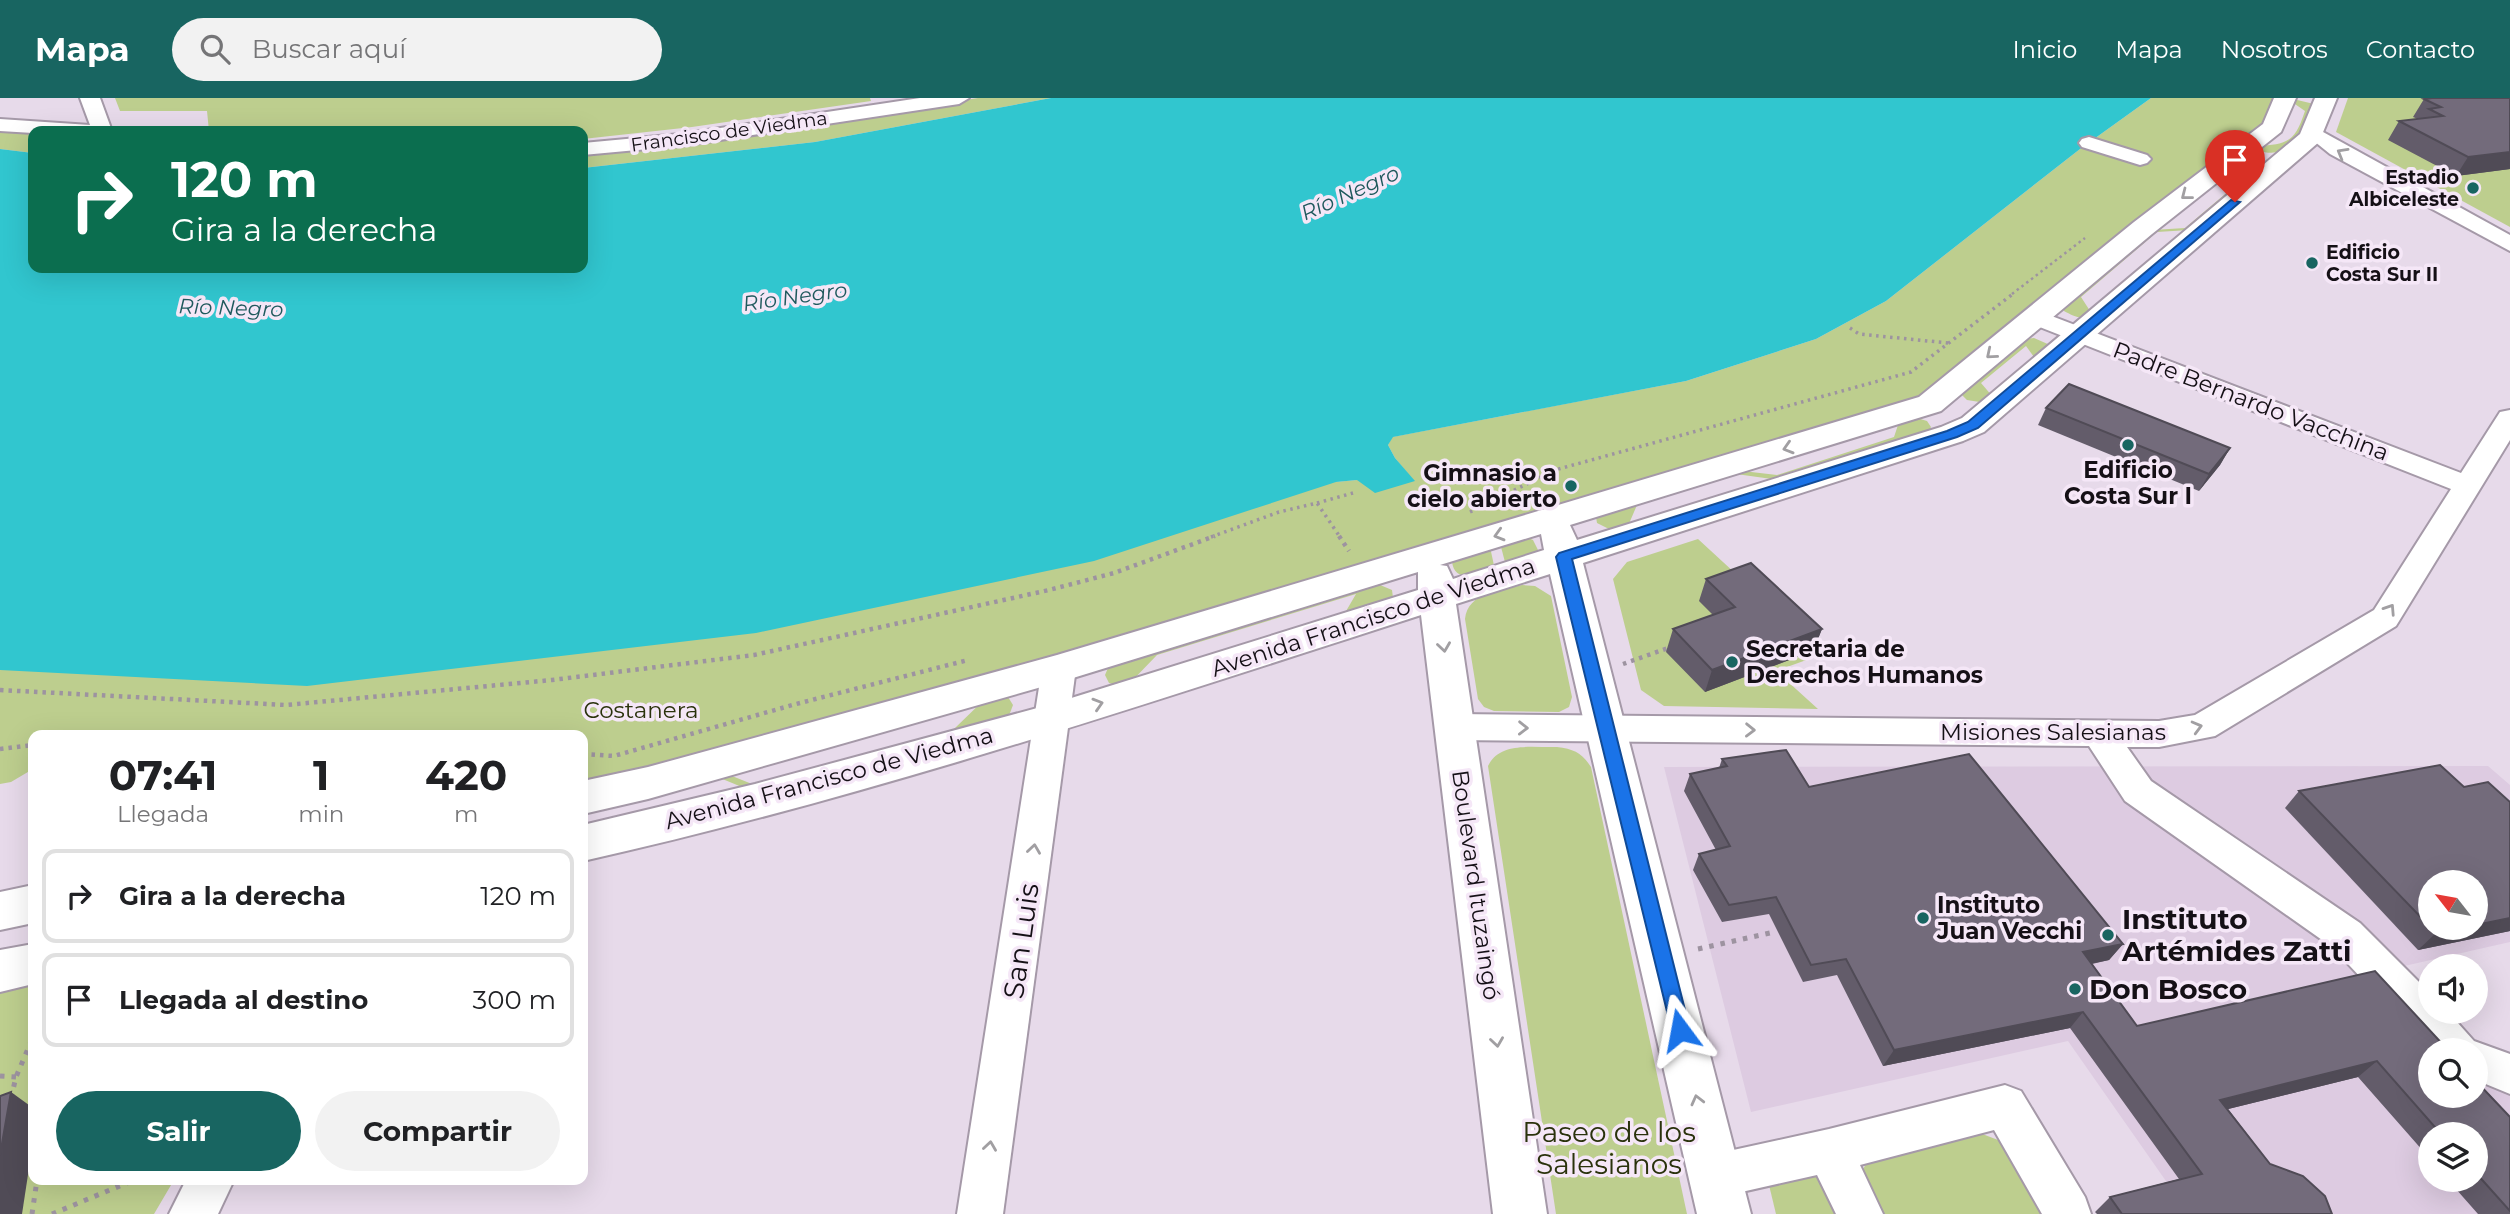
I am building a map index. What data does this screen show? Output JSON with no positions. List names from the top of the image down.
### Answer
{
  "streets": {
    "main road": ["Avenida Francisco de Viedma", "Boulevard Ituzaingó"],
    "street": [
      "Francisco de Viedma",
      "Padre Bernardo Vacchina",
      "Misiones Salesianas",
      "San Luis"
    ]
  },
  "crossings": [
    ["Padre Bernardo Vacchina", "Avenida Francisco de Viedma"],
    ["Padre Bernardo Vacchina", "Misiones Salesianas"],
    ["Avenida Francisco de Viedma", "Boulevard Ituzaingó"],
    ["Avenida Francisco de Viedma", "San Luis"],
    ["Misiones Salesianas", "Boulevard Ituzaingó"]
  ],
  "one_way": ["Misiones Salesianas", "San Luis"],
  "water": ["Río Negro"],
  "parks": ["Costanera", "Paseo de los Salesianos"],
  "places": [
    "Estadio Albiceleste",
    "Edificio Costa Sur II",
    "Edificio Costa Sur I",
    "Gimnasio a cielo abierto",
    "Secretaria de Derechos Humanos",
    "Instituto Juan Vecchi",
    "Instituto Artémides Zatti",
    "Don Bosco"
  ],
  "north": "top left",
  "page": {
    "header": "Mapa",
    "search": "Buscar aquí",
    "nav": [
      "Inicio",
      "Mapa",
      "Nosotros",
      "Contacto"
    ],
    "turn": ["120 m", "Gira a la derecha"],
    "eta": [
      "07:41",
      "Llegada",
      "1",
      "min",
      "420",
      "m"
    ],
    "list": [
      {
        "name": "Gira a la derecha",
        "value": "120 m"
      },
      {
        "name": "Llegada al destino",
        "value": "300 m"
      }
    ],
    "buttons": ["Salir", "Compartir"]
  }
}
